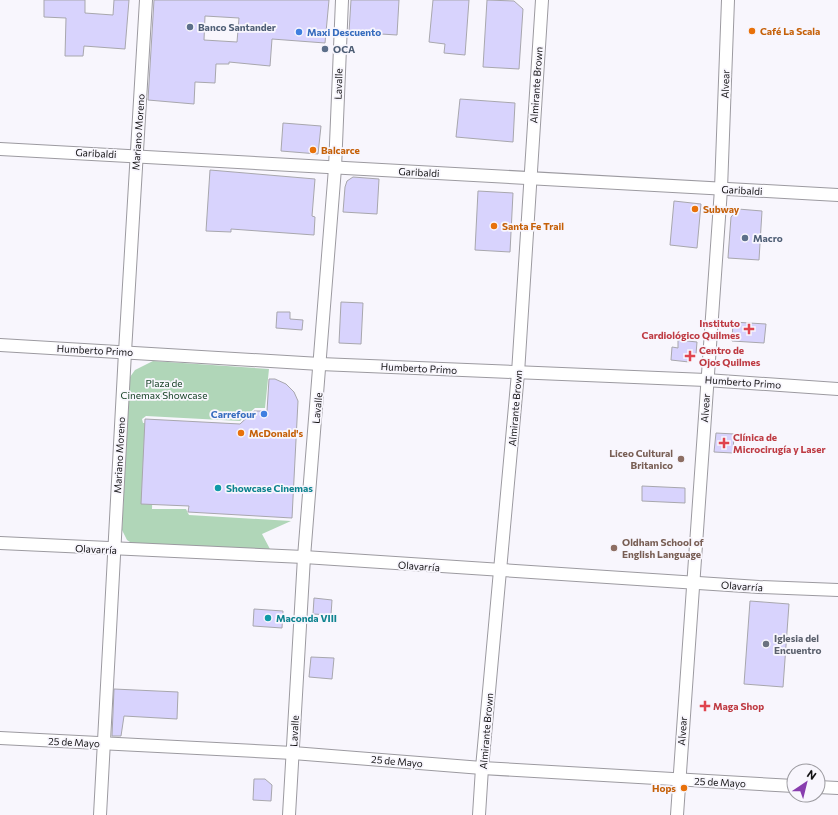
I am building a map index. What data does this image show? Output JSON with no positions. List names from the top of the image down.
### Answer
{
  "streets": {
    "street": [
      "Lavalle",
      "Alvear",
      "Almirante Brown",
      "Mariano Moreno",
      "Garibaldi",
      "Humberto Primo",
      "Olavarría",
      "25 de Mayo"
    ]
  },
  "crossings": [
    ["Lavalle", "Garibaldi"],
    ["Lavalle", "Humberto Primo"],
    ["Lavalle", "Olavarría"],
    ["Lavalle", "25 de Mayo"],
    ["Alvear", "Garibaldi"],
    ["Alvear", "Humberto Primo"],
    ["Alvear", "Olavarría"],
    ["Alvear", "25 de Mayo"],
    ["Almirante Brown", "Garibaldi"],
    ["Almirante Brown", "Humberto Primo"],
    ["Almirante Brown", "Olavarría"],
    ["Almirante Brown", "25 de Mayo"],
    ["Mariano Moreno", "Garibaldi"],
    ["Mariano Moreno", "Humberto Primo"],
    ["Mariano Moreno", "Olavarría"],
    ["Mariano Moreno", "25 de Mayo"]
  ],
  "parks": ["Plaza de Cinemax Showcase"],
  "places": {
    "other": [
      "Banco Santander",
      "Café La Scala",
      "Maxi Descuento",
      "OCA",
      "Balcarce",
      "Subway",
      "Santa Fe Trail",
      "Macro",
      "Carrefour",
      "McDonald's",
      "Liceo Cultural Britanico",
      "Showcase Cinemas",
      "Oldham School of English Language",
      "Maconda VIII",
      "Iglesia del Encuentro",
      "Hops"
    ],
    "health": [
      "Instituto Cardiológico Quilmes",
      "Centro de Ojos Quilmes",
      "Clínica de Microcirugía y Laser",
      "Maga Shop"
    ]
  },
  "north": "top right"
}
